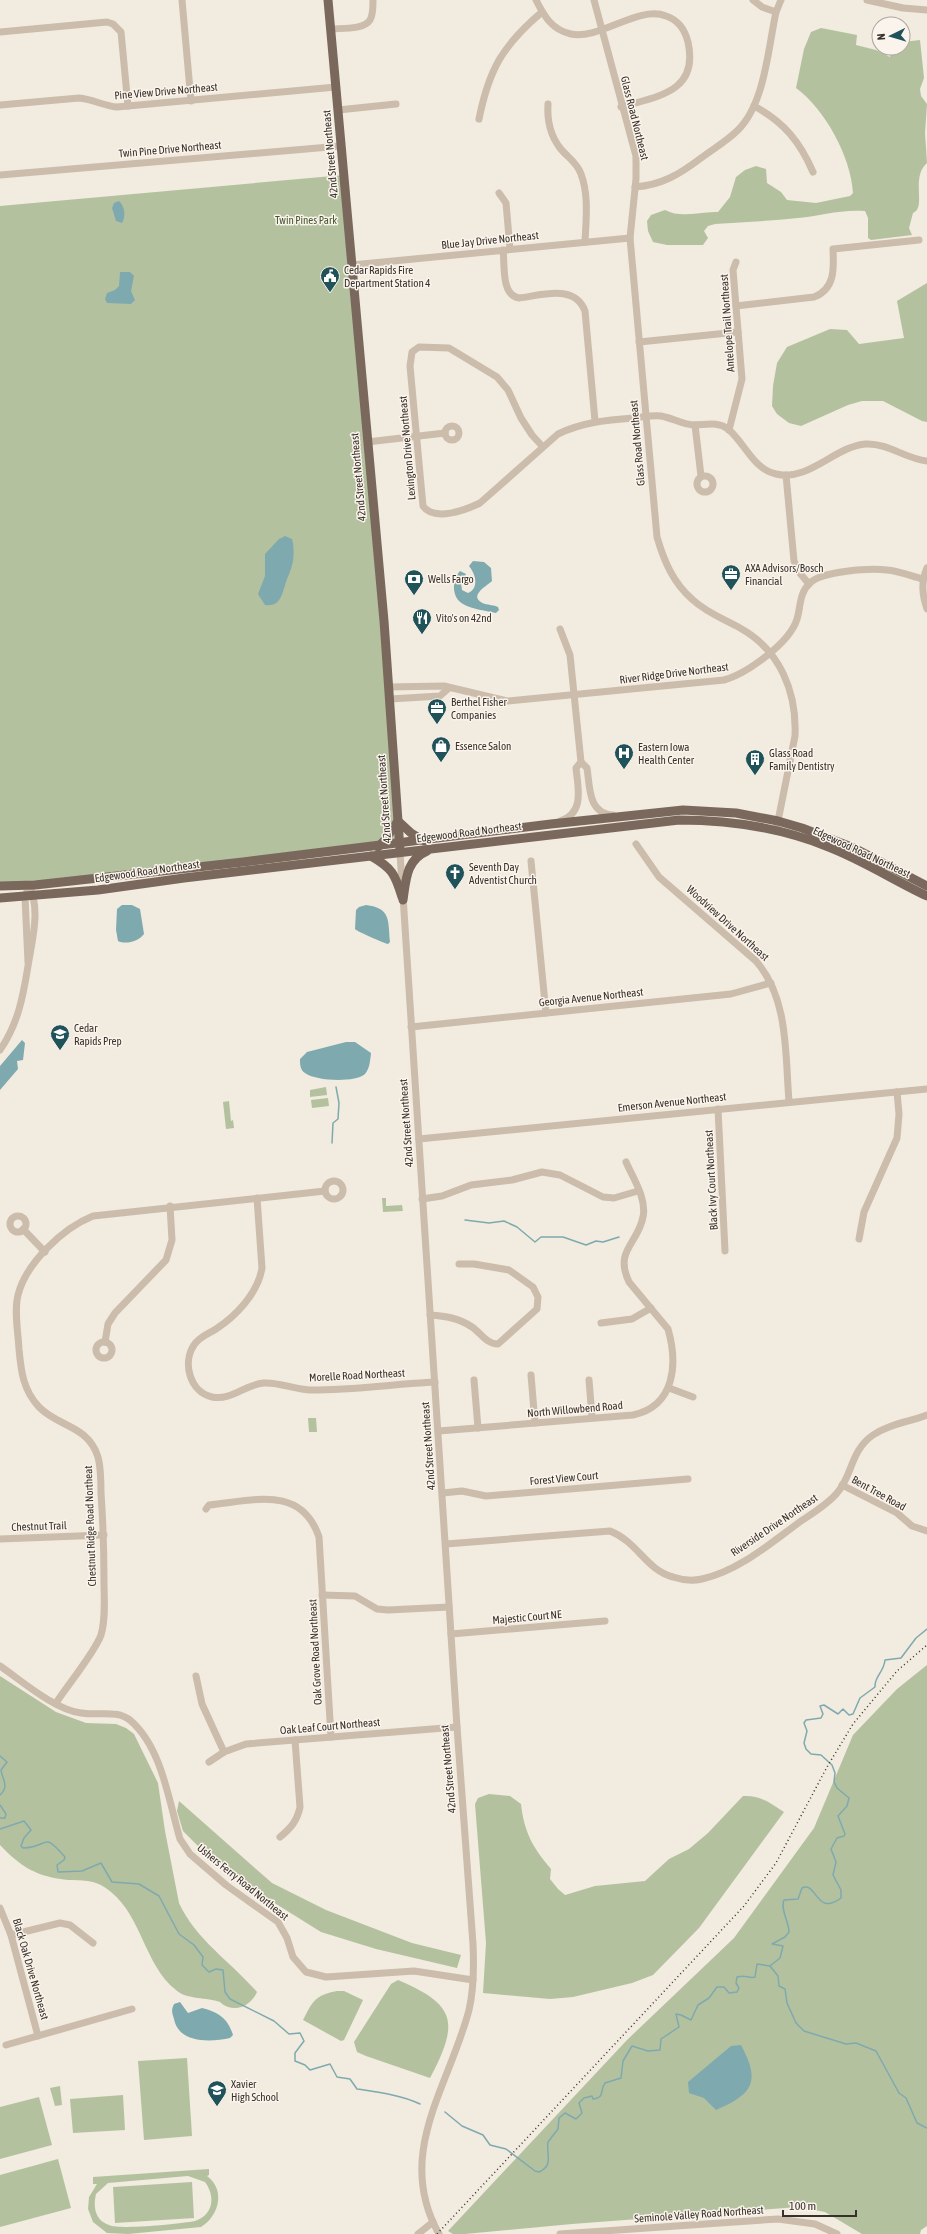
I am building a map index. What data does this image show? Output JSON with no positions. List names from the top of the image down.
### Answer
{
  "streets": {
    "main road": ["42nd Street Northeast", "Edgewood Road Northeast"],
    "street": [
      "Pine View Drive Northeast",
      "Glass Road Northeast",
      "Twin Pine Drive Northeast",
      "Blue Jay Drive Northeast",
      "Antelope Trail Northeast",
      "Lexington Drive Northeast",
      "River Ridge Drive Northeast",
      "Woodview Drive Northeast",
      "Georgia Avenue Northeast",
      "Emerson Avenue Northeast",
      "Black Ivy Court Northeast",
      "Morelle Road Northeast",
      "North Willowbend Road",
      "Forest View Court",
      "Bent Tree Road",
      "Riverside Drive Northeast",
      "Chestnut Trail",
      "Chestnut Ridge Road Northeat",
      "Majestic Court NE",
      "Oak Grove Road Northeast",
      "Oak Leaf Court Northeast",
      "Ushers Ferry Road Northeast",
      "Black Oak Drive Northeast",
      "Seminole Valley Road Northeast"
    ]
  },
  "crossings": [
    ["Pine View Drive Northeast", "42nd Street Northeast"],
    ["Glass Road Northeast", "Blue Jay Drive Northeast"],
    ["Glass Road Northeast", "Lexington Drive Northeast"],
    ["Glass Road Northeast", "River Ridge Drive Northeast"],
    ["Glass Road Northeast", "Edgewood Road Northeast"],
    ["Twin Pine Drive Northeast", "42nd Street Northeast"],
    ["42nd Street Northeast", "Blue Jay Drive Northeast"],
    ["42nd Street Northeast", "River Ridge Drive Northeast"],
    ["42nd Street Northeast", "Edgewood Road Northeast"],
    ["42nd Street Northeast", "Georgia Avenue Northeast"],
    ["42nd Street Northeast", "Emerson Avenue Northeast"],
    ["42nd Street Northeast", "Morelle Road Northeast"],
    ["42nd Street Northeast", "North Willowbend Road"],
    ["42nd Street Northeast", "Forest View Court"],
    ["42nd Street Northeast", "Riverside Drive Northeast"],
    ["42nd Street Northeast", "Majestic Court NE"],
    ["42nd Street Northeast", "Oak Leaf Court Northeast"],
    ["42nd Street Northeast", "Ushers Ferry Road Northeast"],
    ["Antelope Trail Northeast", "Lexington Drive Northeast"],
    ["Woodview Drive Northeast", "Georgia Avenue Northeast"],
    ["Woodview Drive Northeast", "Emerson Avenue Northeast"],
    ["Emerson Avenue Northeast", "Black Ivy Court Northeast"],
    ["Morelle Road Northeast", "Chestnut Ridge Road Northeat"],
    ["Bent Tree Road", "Riverside Drive Northeast"],
    ["Chestnut Trail", "Chestnut Ridge Road Northeat"],
    ["Chestnut Ridge Road Northeat", "Ushers Ferry Road Northeast"],
    ["Oak Grove Road Northeast", "Oak Leaf Court Northeast"]
  ],
  "parks": ["Twin Pines Park"],
  "places": {
    "public building": ["Cedar Rapids Fire Department Station 4"],
    "office": ["AXA Advisors/Bosch Financial", "Berthel Fisher Companies"],
    "bank": ["Wells Fargo"],
    "restaurant": ["Vito's on 42nd"],
    "shop": ["Essence Salon"],
    "hospital": ["Eastern Iowa Health Center"],
    "building": ["Glass Road Family Dentistry"],
    "church": ["Seventh Day Adventist Church"],
    "school or university": ["Cedar Rapids Prep", "Xavier High School"]
  },
  "scale_bar": "100 m",
  "north": "left"
}
